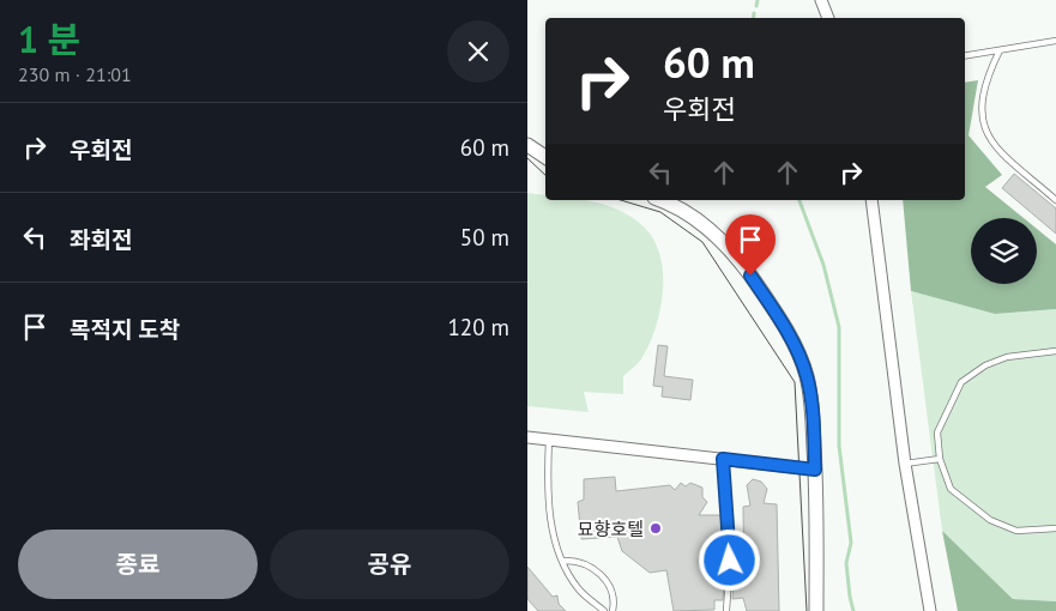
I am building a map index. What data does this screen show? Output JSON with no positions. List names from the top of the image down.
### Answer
{
  "places": ["묘향호텔"],
  "page": {
    "heading": ["1 분", "230 m · 21:01"],
    "turn": ["60 m", "우회전"],
    "list": [
      {
        "name": "우회전",
        "value": "60 m"
      },
      {
        "name": "좌회전",
        "value": "50 m"
      },
      {
        "name": "목적지 도착",
        "value": "120 m"
      }
    ],
    "buttons": ["종료", "공유"]
  }
}
